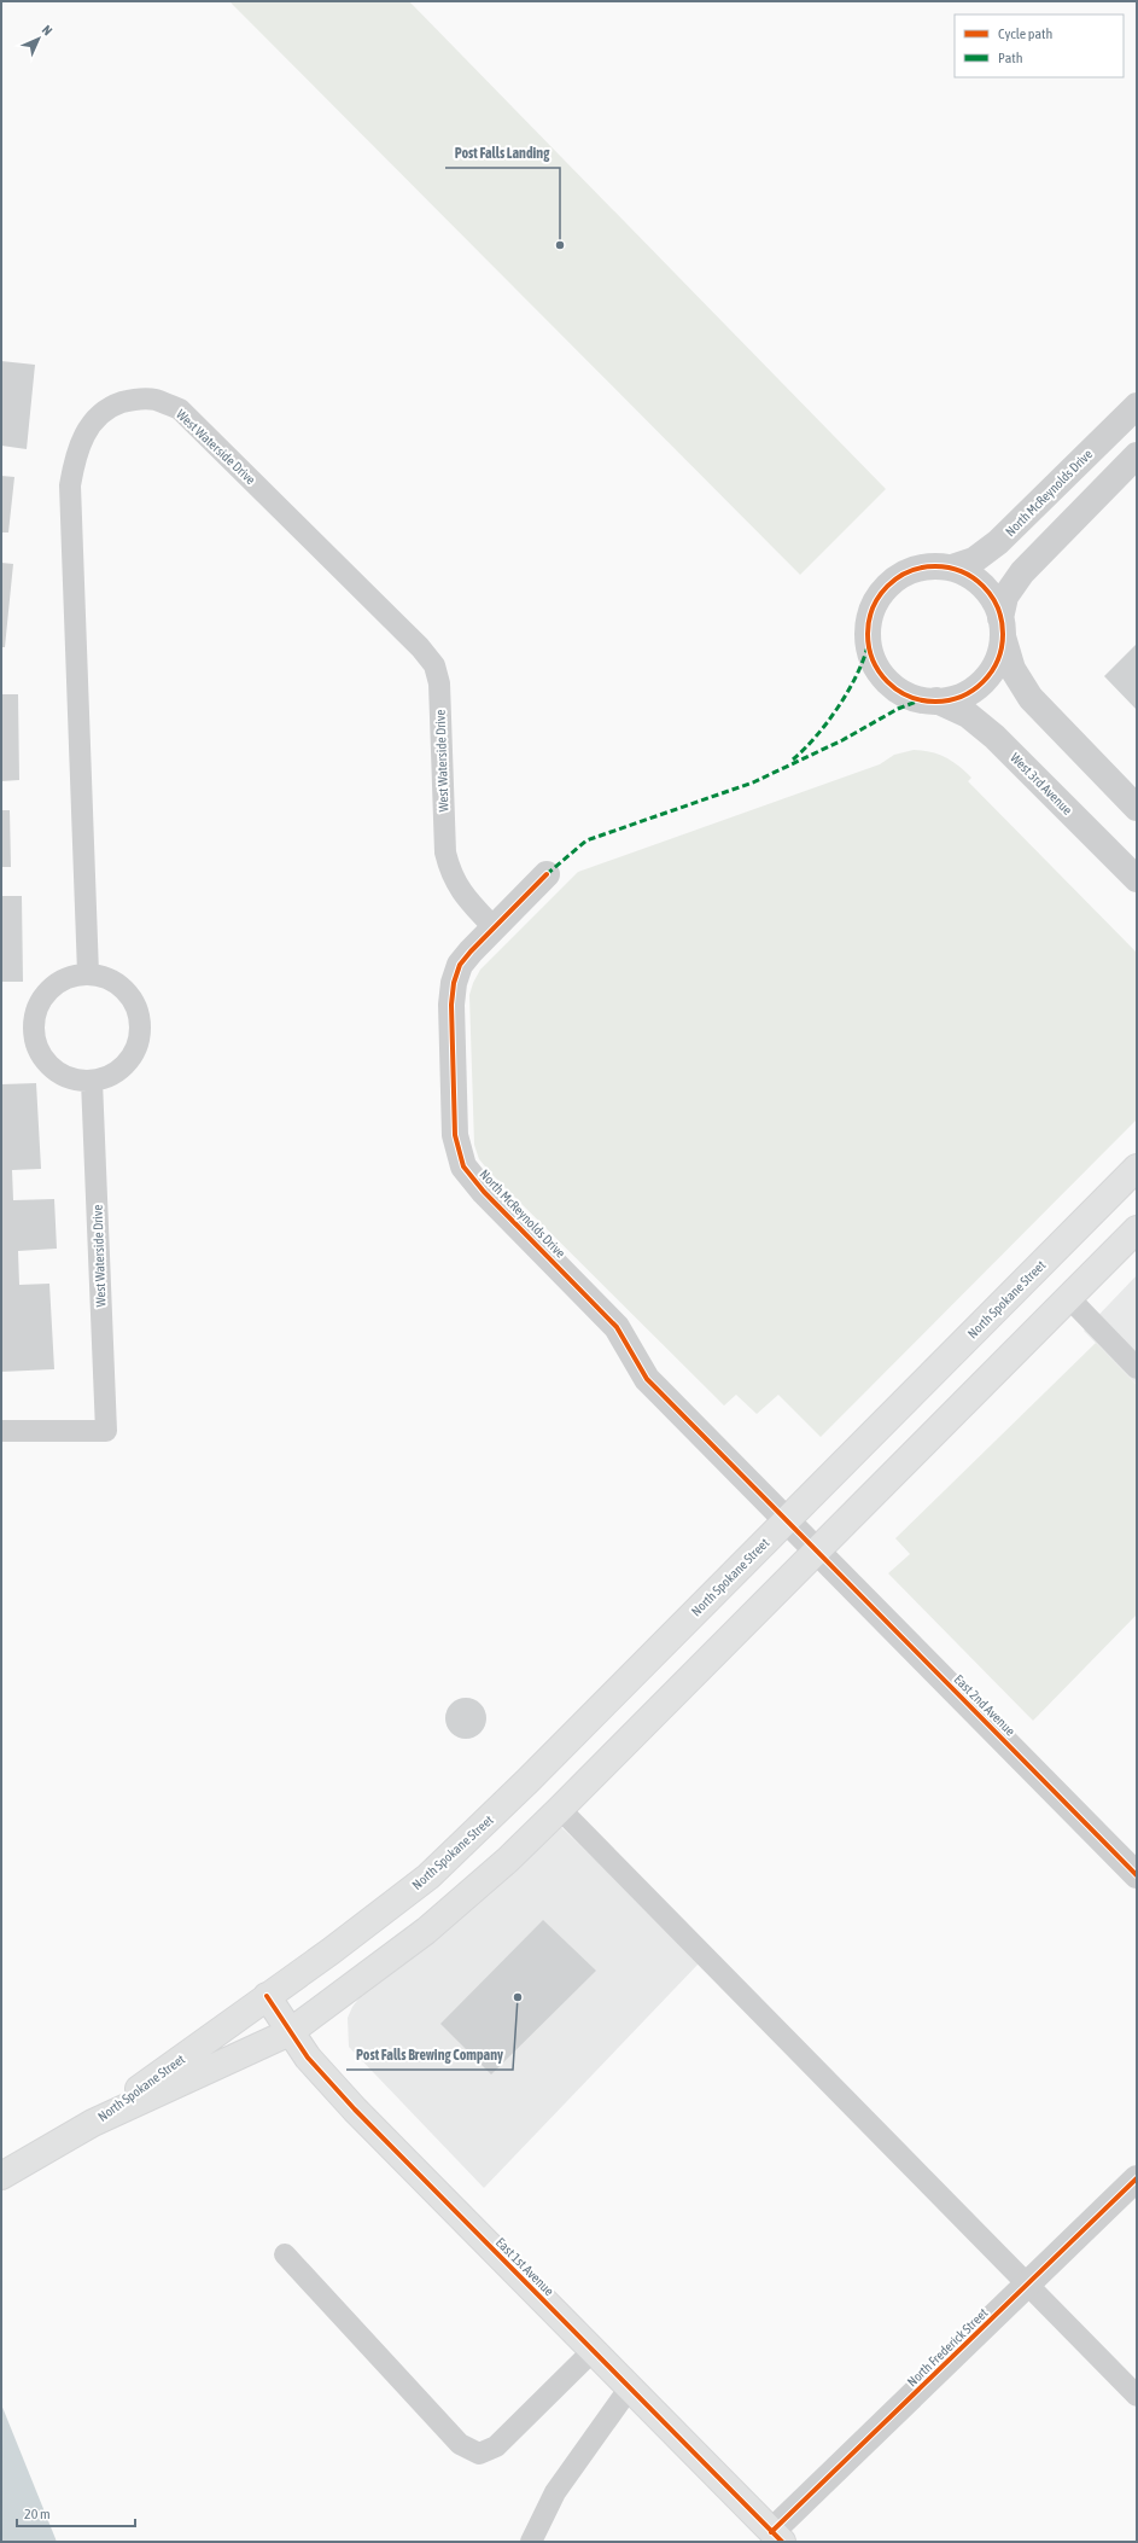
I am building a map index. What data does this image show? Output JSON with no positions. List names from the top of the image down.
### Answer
{
  "streets": {
    "main road": ["North Spokane Street", "East 1st Avenue"],
    "street": [
      "North McReynolds Drive",
      "West 3rd Avenue",
      "East 2nd Avenue",
      "North Frederick Street"
    ],
    "lane": ["West Waterside Drive"]
  },
  "crossings": [
    ["West Waterside Drive", "North McReynolds Drive"],
    ["North McReynolds Drive", "West 3rd Avenue"],
    ["North McReynolds Drive", "North Spokane Street"],
    ["North McReynolds Drive", "East 2nd Avenue"],
    ["North Spokane Street", "East 2nd Avenue"],
    ["North Spokane Street", "East 1st Avenue"],
    ["East 1st Avenue", "North Frederick Street"]
  ],
  "places": ["Post Falls Landing", "Post Falls Brewing Company"],
  "legend": ["Cycle path", "Path"],
  "scale_bar": "20 m",
  "north": "top right"
}
